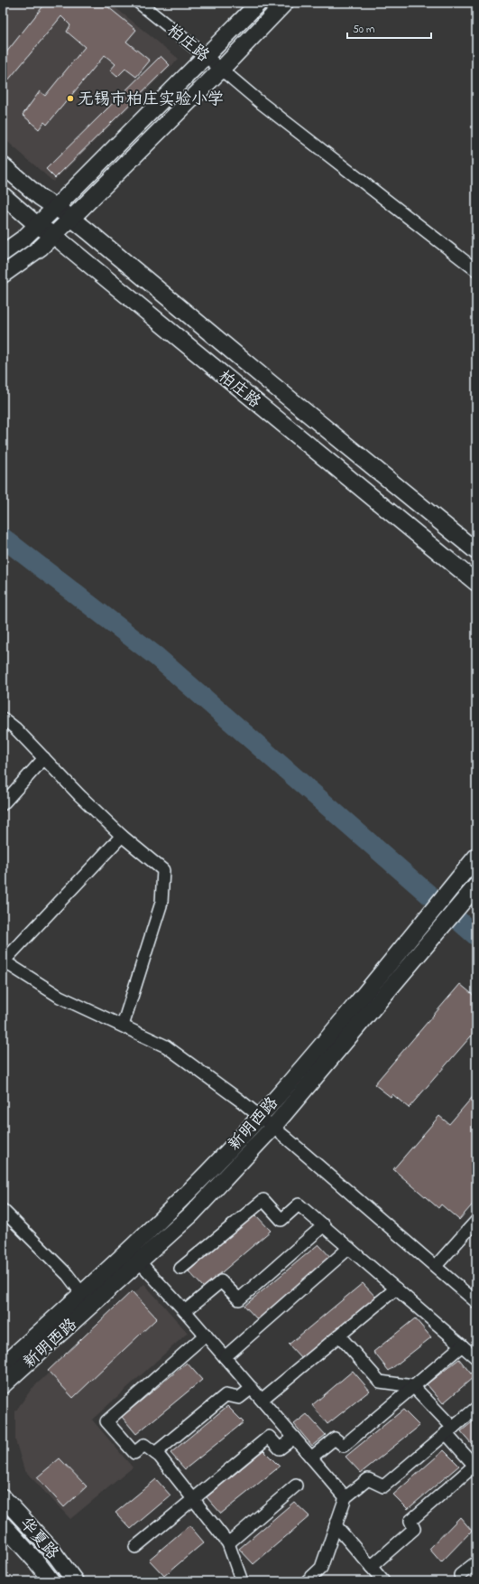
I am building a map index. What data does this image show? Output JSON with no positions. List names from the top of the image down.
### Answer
{
  "streets": {
    "street": ["柏庄路", "新明西路", "华夏路"]
  },
  "places": ["无锡市柏庄实验小学"],
  "scale_bar": "50 m"
}
